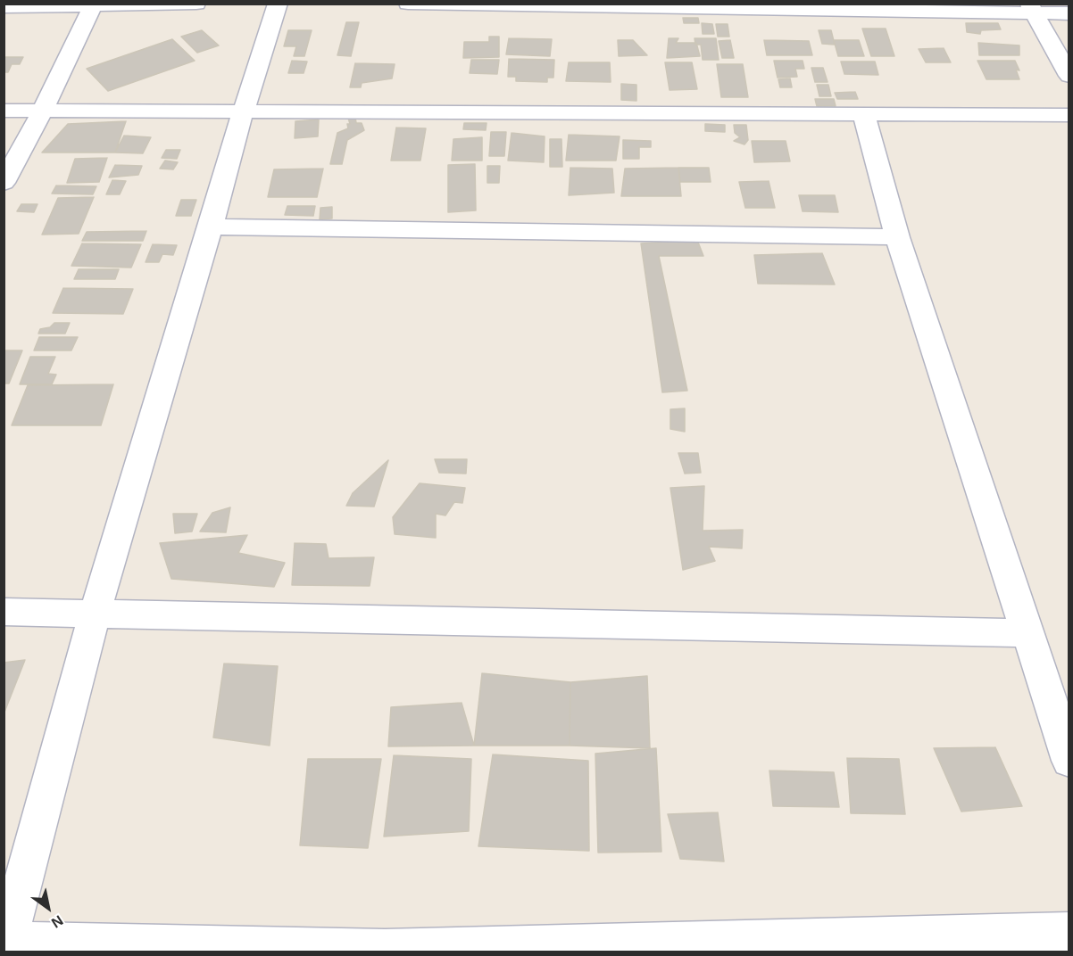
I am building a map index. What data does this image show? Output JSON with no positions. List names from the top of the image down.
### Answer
{
  "north": "bottom right"
}
